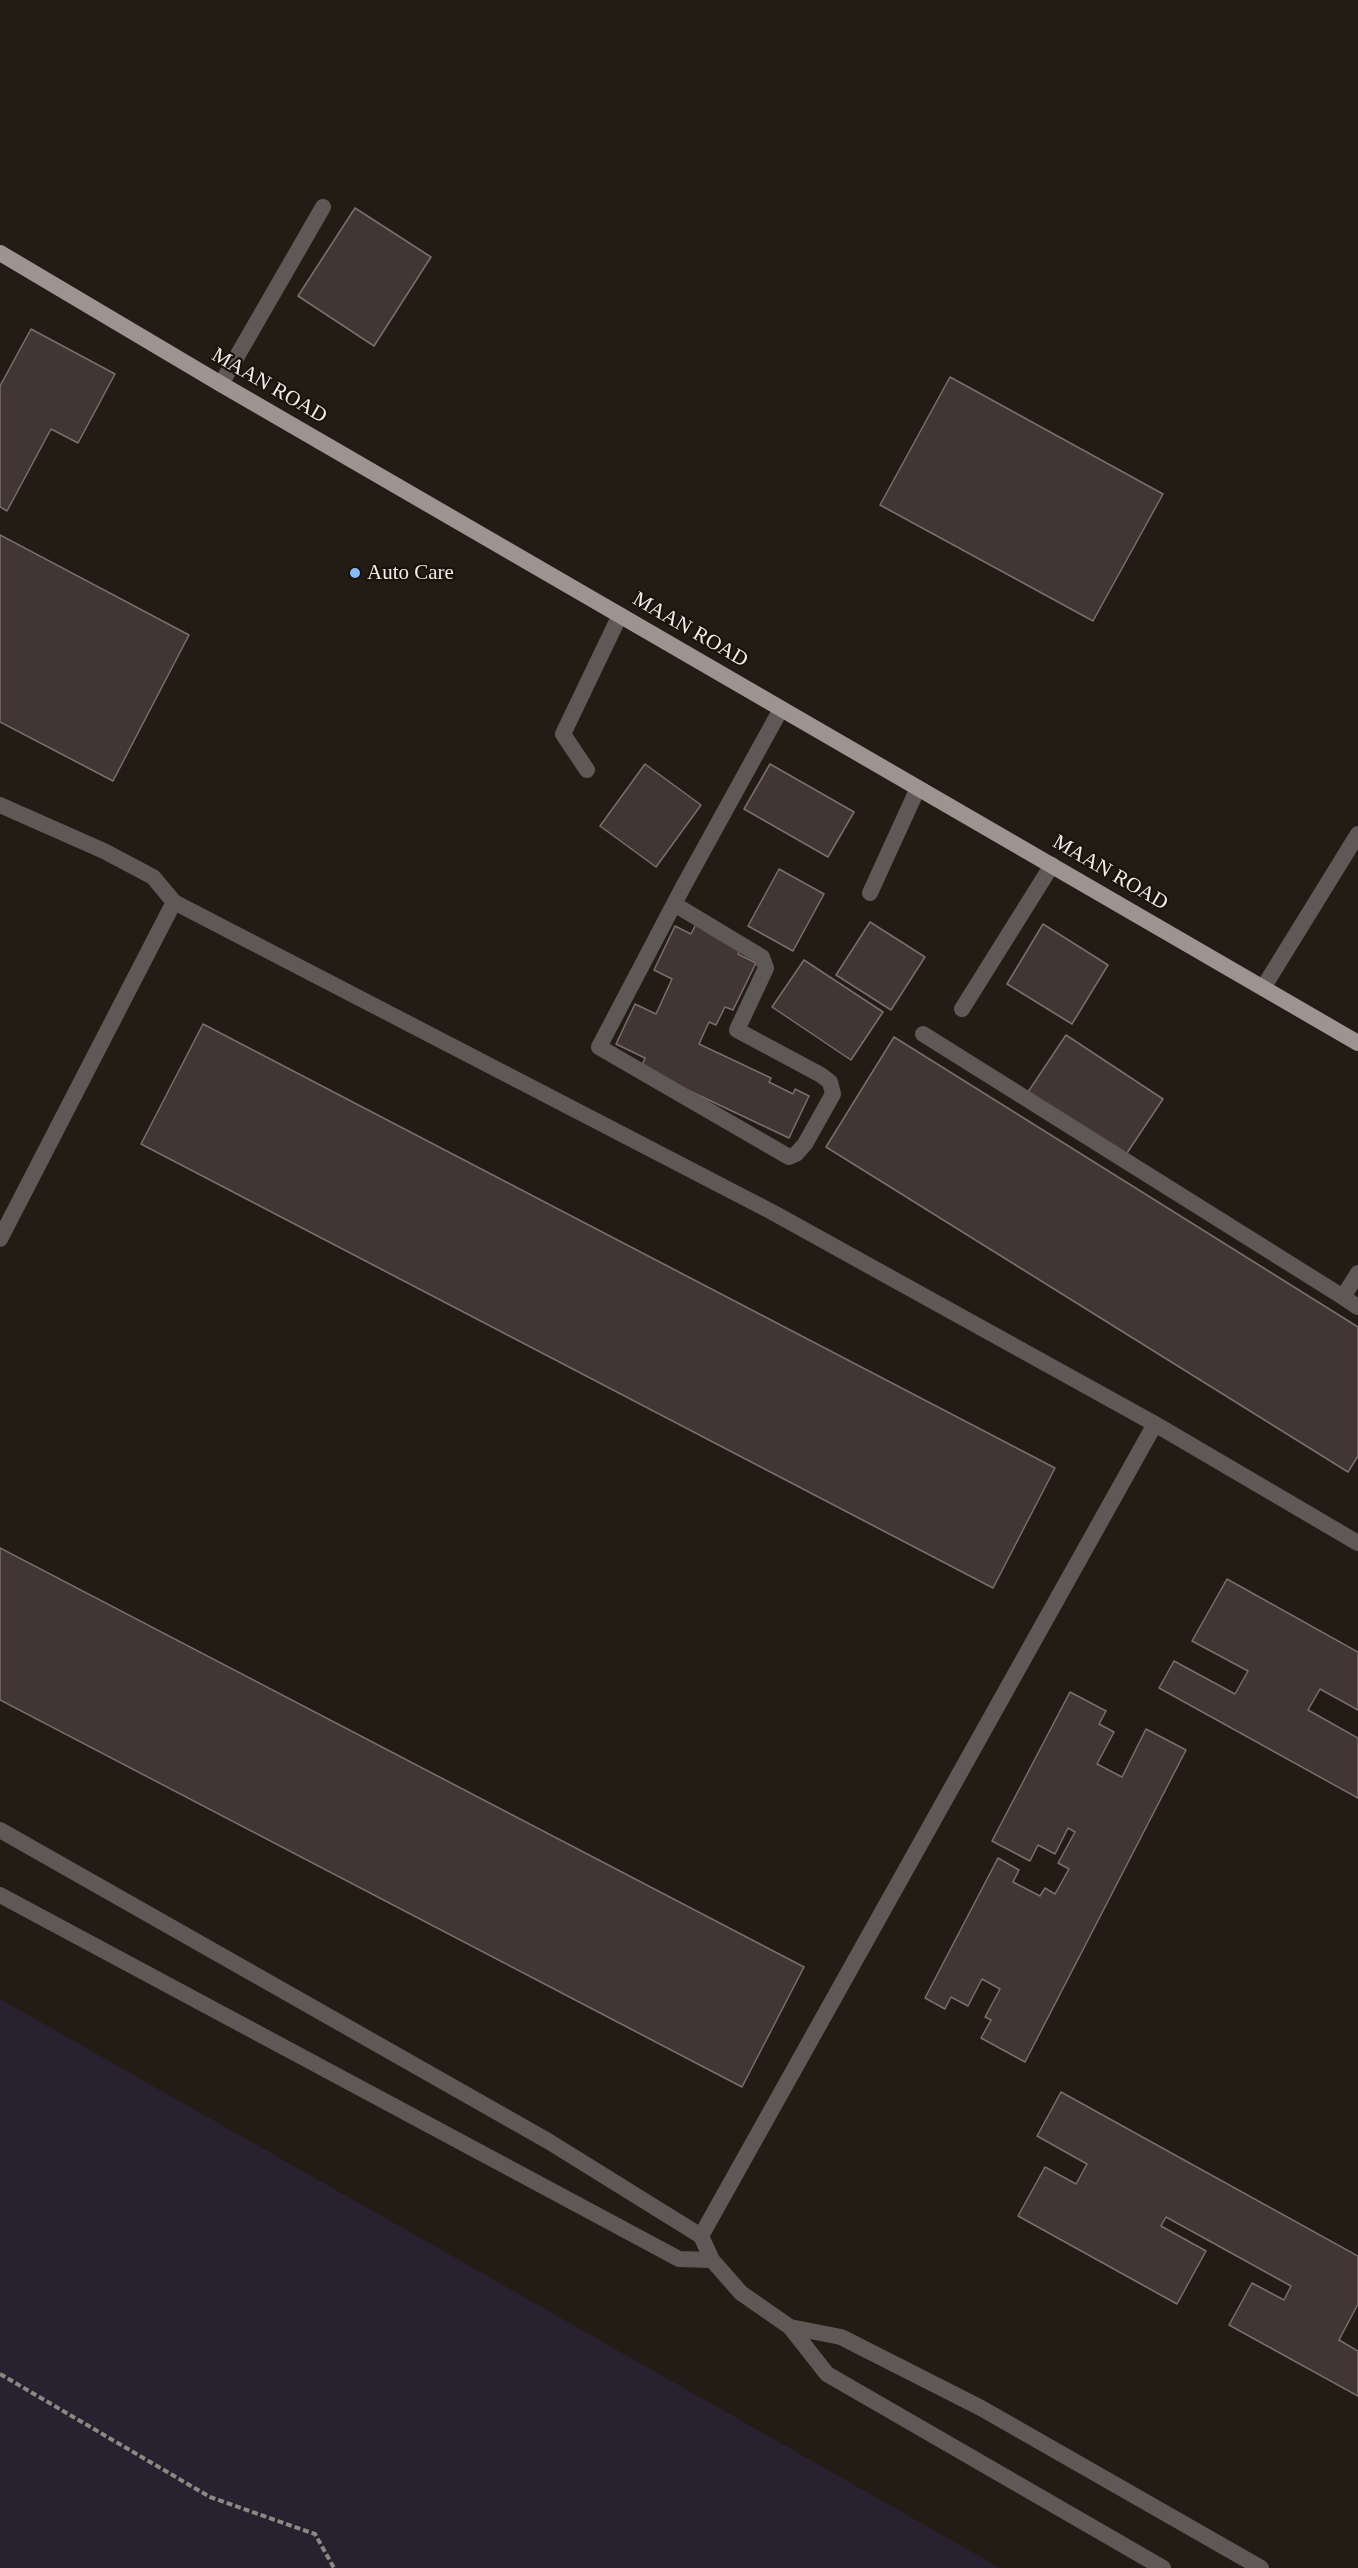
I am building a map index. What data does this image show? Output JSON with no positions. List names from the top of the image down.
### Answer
{
  "streets": {
    "main road": ["MAAN ROAD"]
  },
  "places": ["Auto Care"]
}
